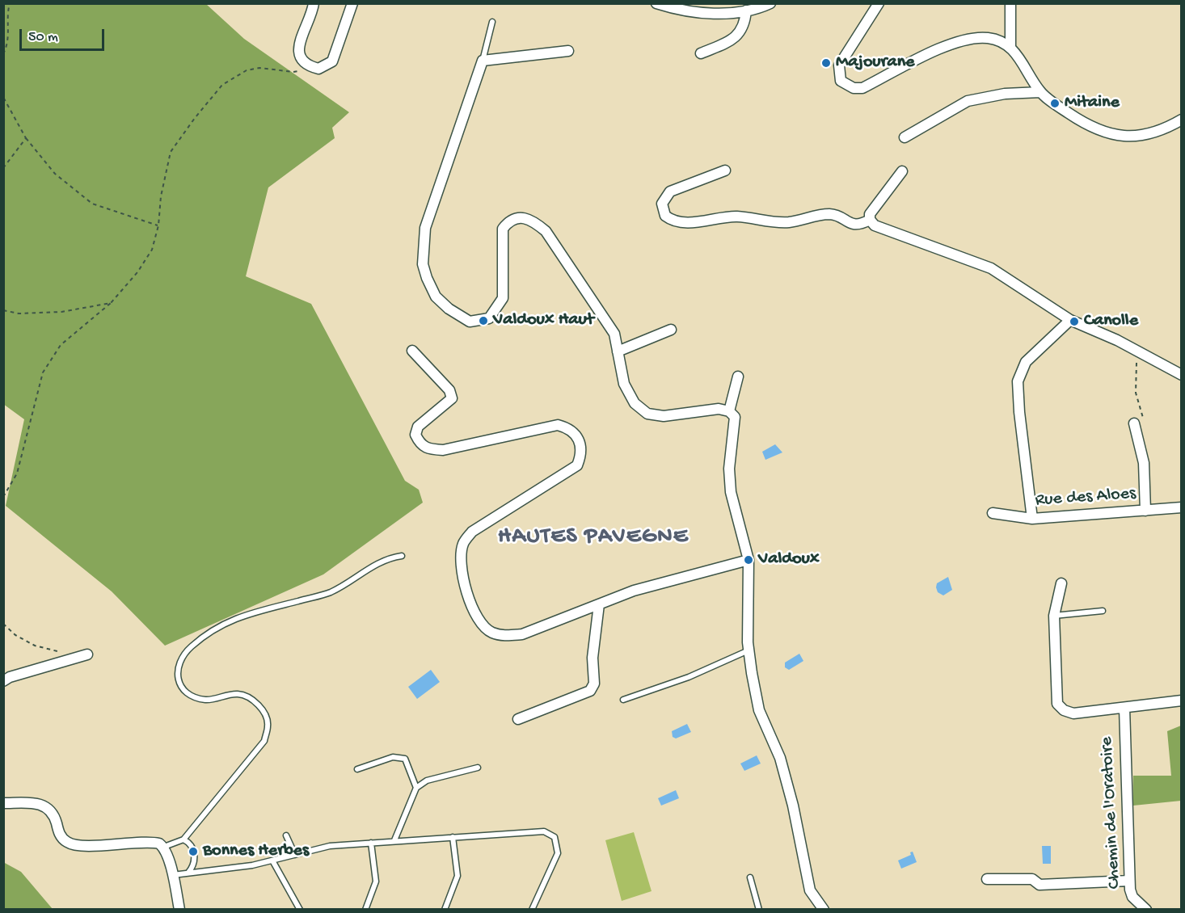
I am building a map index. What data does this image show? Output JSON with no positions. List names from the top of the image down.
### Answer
{
  "streets": {
    "street": ["Rue des Aloes", "Chemin de l'Oratoire"]
  },
  "districts": ["HAUTES PAVEGNE"],
  "places": [
    "Majourane",
    "Mitaine",
    "Valdoux Haut",
    "Canolle",
    "Valdoux",
    "Bonnes Herbes"
  ],
  "scale_bar": "50 m"
}
